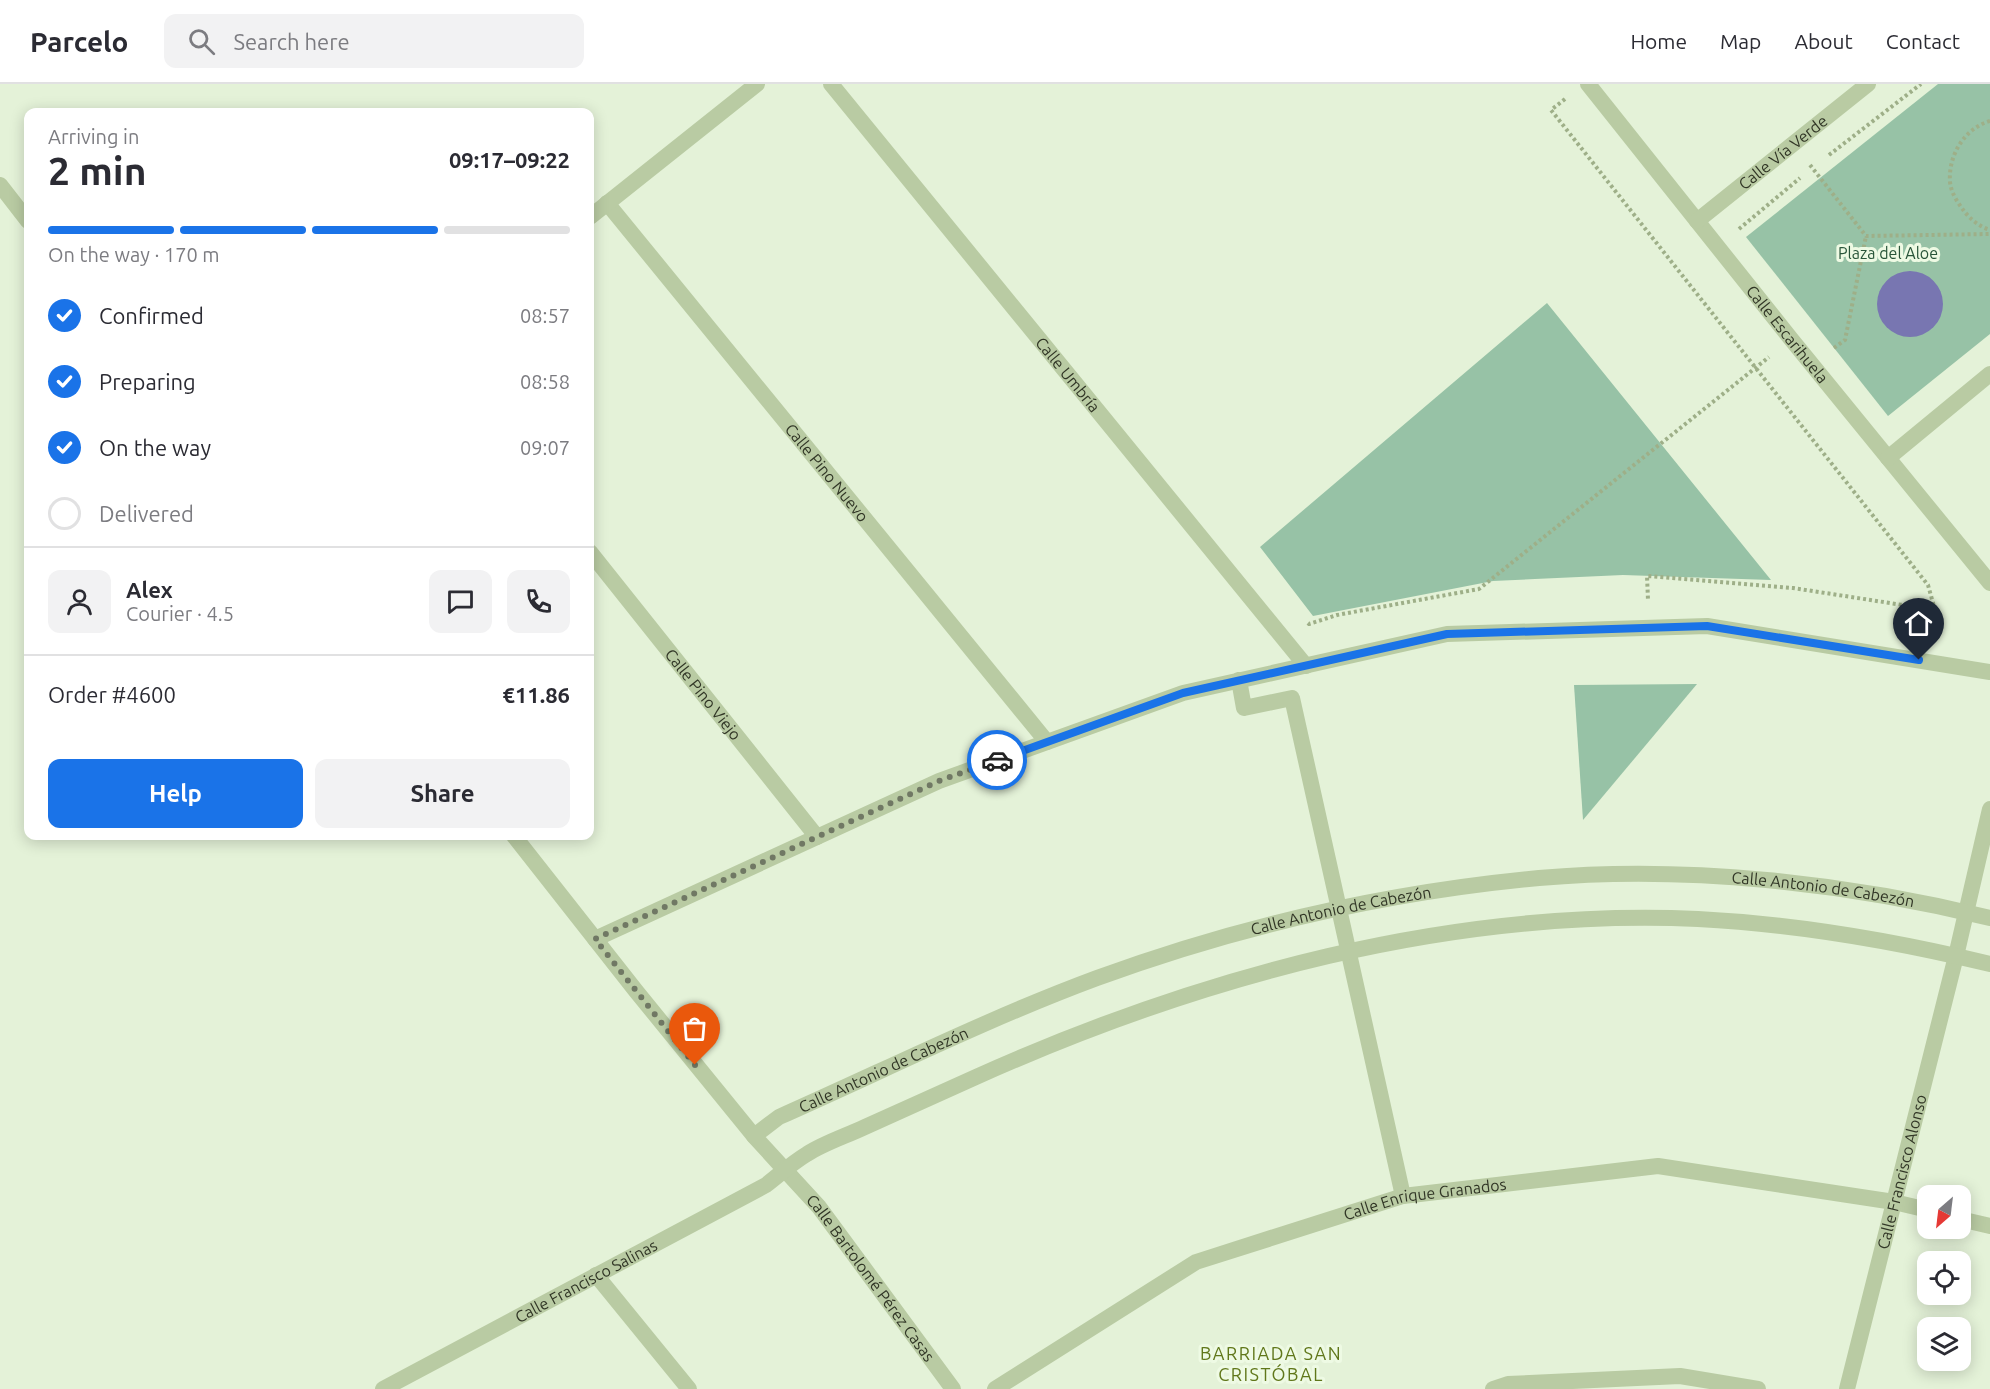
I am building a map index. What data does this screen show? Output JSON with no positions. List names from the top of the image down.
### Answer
{
  "streets": {
    "street": [
      "Calle Vía Verde",
      "Calle Escarihuela",
      "Calle Umbría",
      "Calle Pino Nuevo",
      "Calle Pino Viejo",
      "Calle Antonio de Cabezón",
      "Calle Francisco Alonso",
      "Calle Enrique Granados",
      "Calle Bartolomé Pérez Casas",
      "Calle Francisco Salinas"
    ]
  },
  "crossings": [
    ["Calle Vía Verde", "Calle Escarihuela"],
    ["Calle Antonio de Cabezón", "Calle Francisco Alonso"],
    ["Calle Antonio de Cabezón", "Calle Bartolomé Pérez Casas"],
    ["Calle Francisco Alonso", "Calle Enrique Granados"],
    ["Calle Bartolomé Pérez Casas", "Calle Francisco Salinas"]
  ],
  "districts": ["BARRIADA SAN CRISTÓBAL"],
  "parks": ["Plaza del Aloe"],
  "north": "bottom left",
  "page": {
    "header": "Parcelo",
    "search": "Search here",
    "nav": [
      "Home",
      "Map",
      "About",
      "Contact"
    ],
    "heading": ["2 min", "Arriving in", "09:17–09:22"],
    "panel": [
      "Alex",
      "Courier · 4.5",
      "Order #4600",
      "€11.86"
    ],
    "bar": "On the way · 170 m",
    "list": [
      ["Confirmed", "08:57"],
      ["Preparing", "08:58"],
      ["On the way", "09:07"],
      "Delivered"
    ],
    "buttons": ["Help", "Share"]
  }
}
